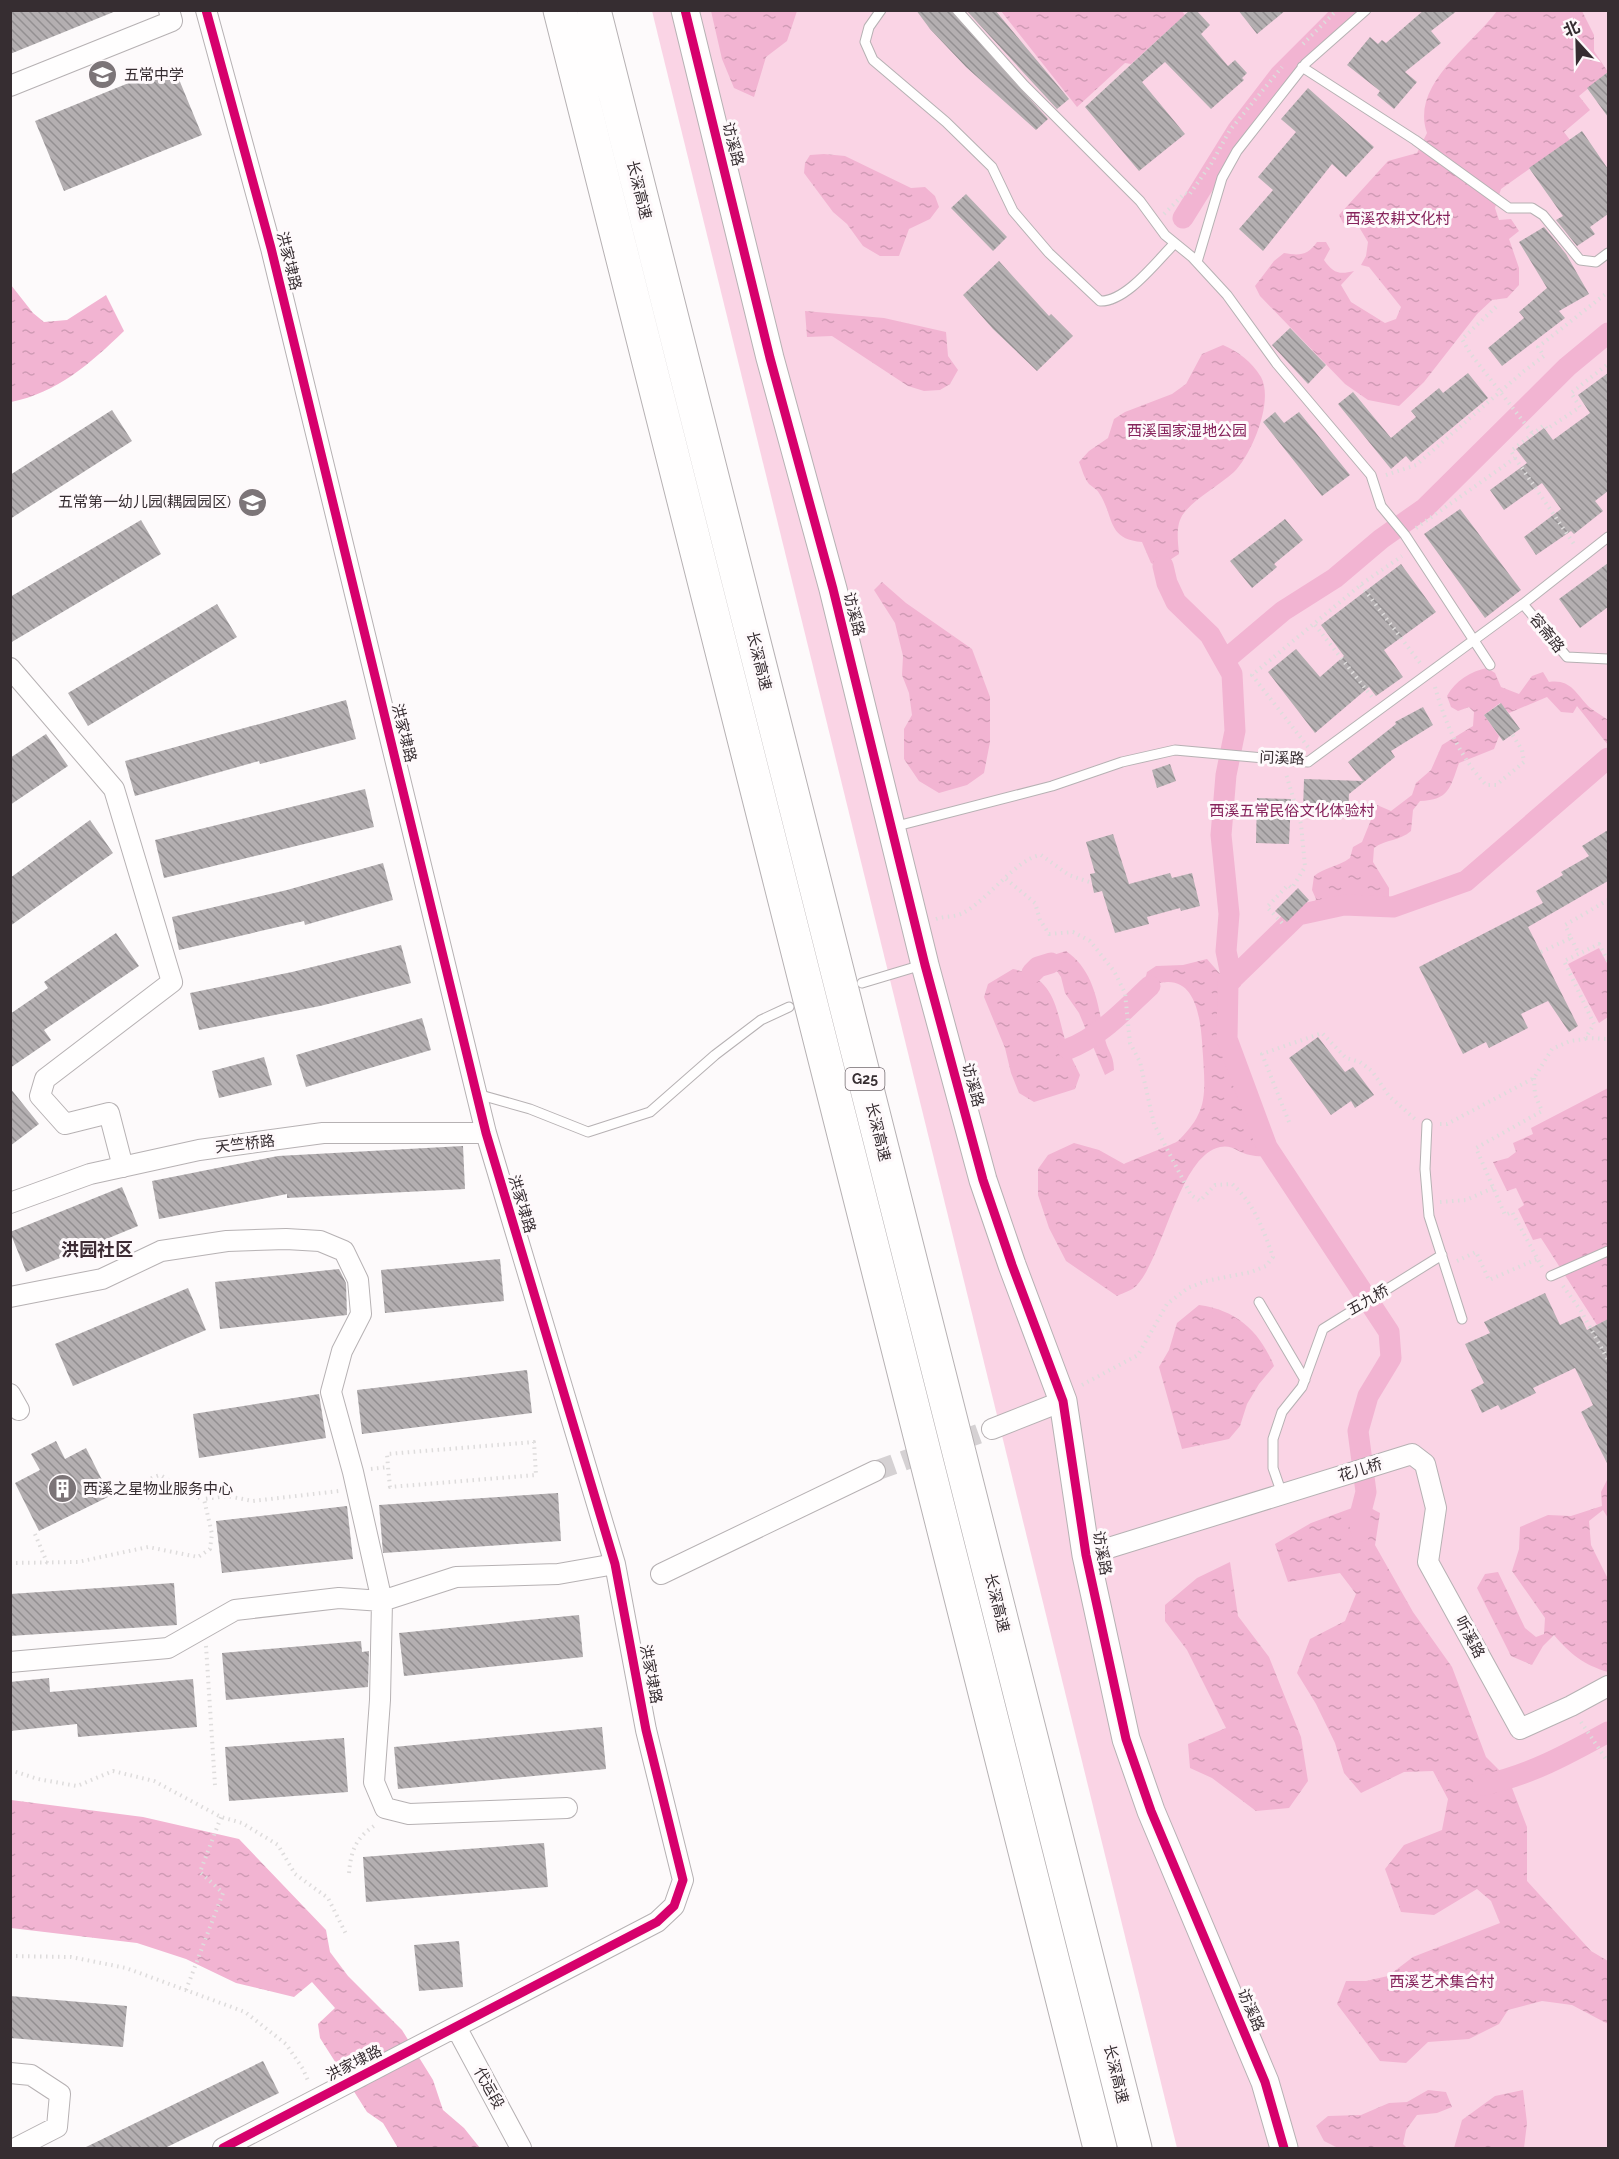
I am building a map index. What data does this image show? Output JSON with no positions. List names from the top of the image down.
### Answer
{
  "streets": {
    "highway": ["长深高速", "G25"],
    "street": [
      "访溪路",
      "洪家埭路",
      "天竺桥路",
      "花儿桥",
      "听溪路",
      "代运段"
    ],
    "lane": ["容斋路", "问溪路", "五九桥"]
  },
  "crossings": [
    ["访溪路", "问溪路"],
    ["洪家埭路", "天竺桥路"],
    ["洪家埭路", "代运段"],
    ["容斋路", "问溪路"],
    ["五九桥", "花儿桥"],
    ["花儿桥", "听溪路"]
  ],
  "districts": ["洪园社区"],
  "parks": [
    "西溪农耕文化村",
    "西溪国家湿地公园",
    "西溪五常民俗文化体验村",
    "西溪艺术集合村"
  ],
  "places": {
    "school or university": ["五常中学", "五常第一幼儿园(耦园园区)"],
    "building": ["西溪之星物业服务中心"]
  },
  "north": "top"
}
